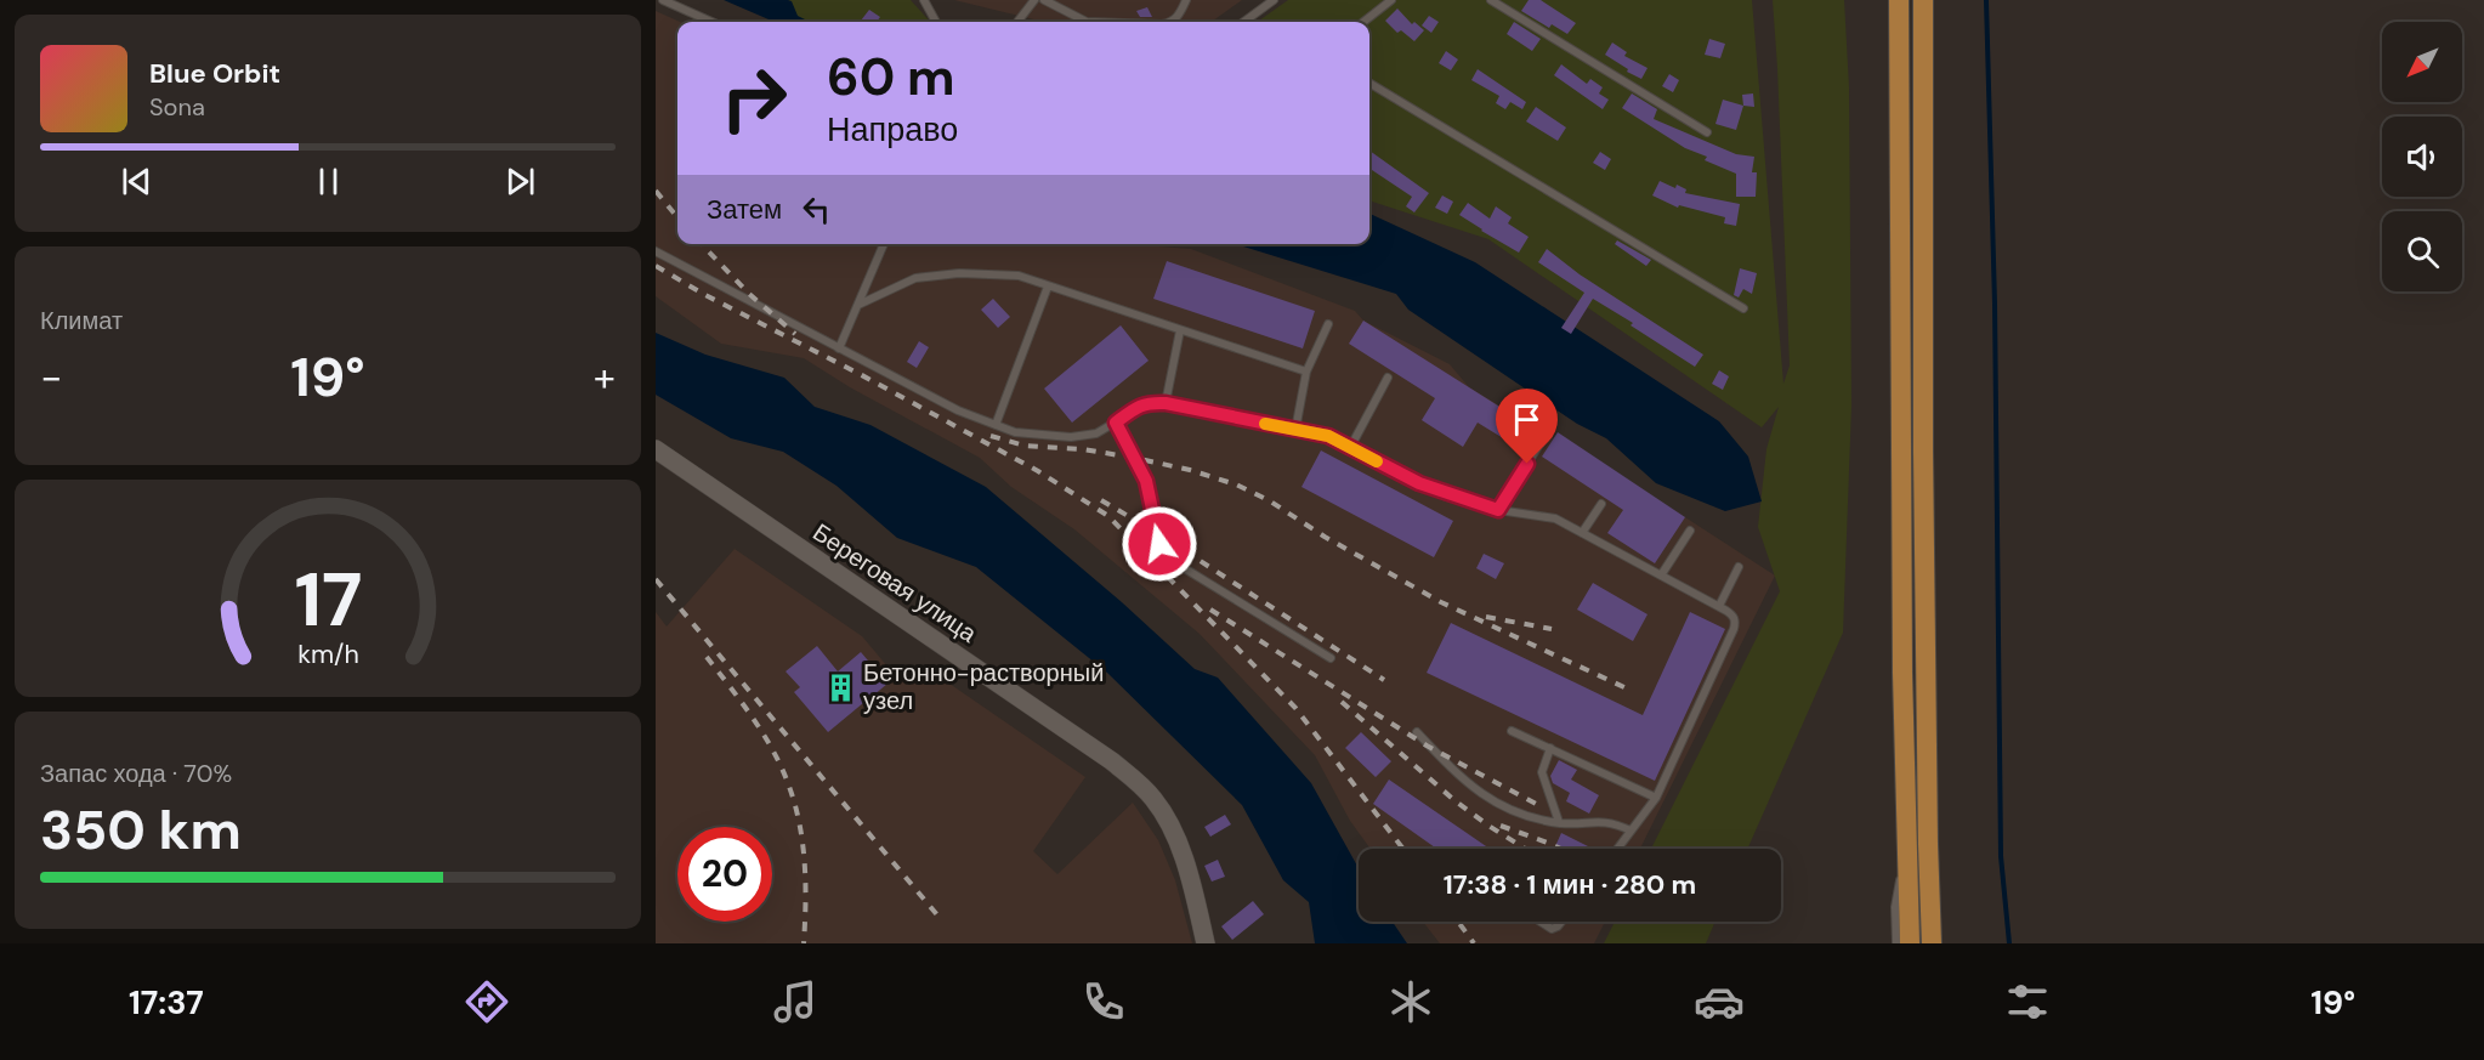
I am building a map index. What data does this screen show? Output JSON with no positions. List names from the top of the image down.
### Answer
{
  "streets": {
    "street": ["Береговая улица"]
  },
  "places": {
    "building": ["Бетонно-растворный узел"]
  },
  "north": "bottom left",
  "page": {
    "turn": ["60 m", "Направо"],
    "song": ["Blue Orbit", "Sona"],
    "then": "Затем",
    "tile": [
      "Климат",
      ["Запас хода · 70%", "350 km"]
    ],
    "heat": ["−", "19°", "+"],
    "limit": "20",
    "trip": "17:38 · 1 мин · 280 m",
    "tabs": ["17:37", "19°"],
    "gauge": ["17", "km/h"]
  }
}
